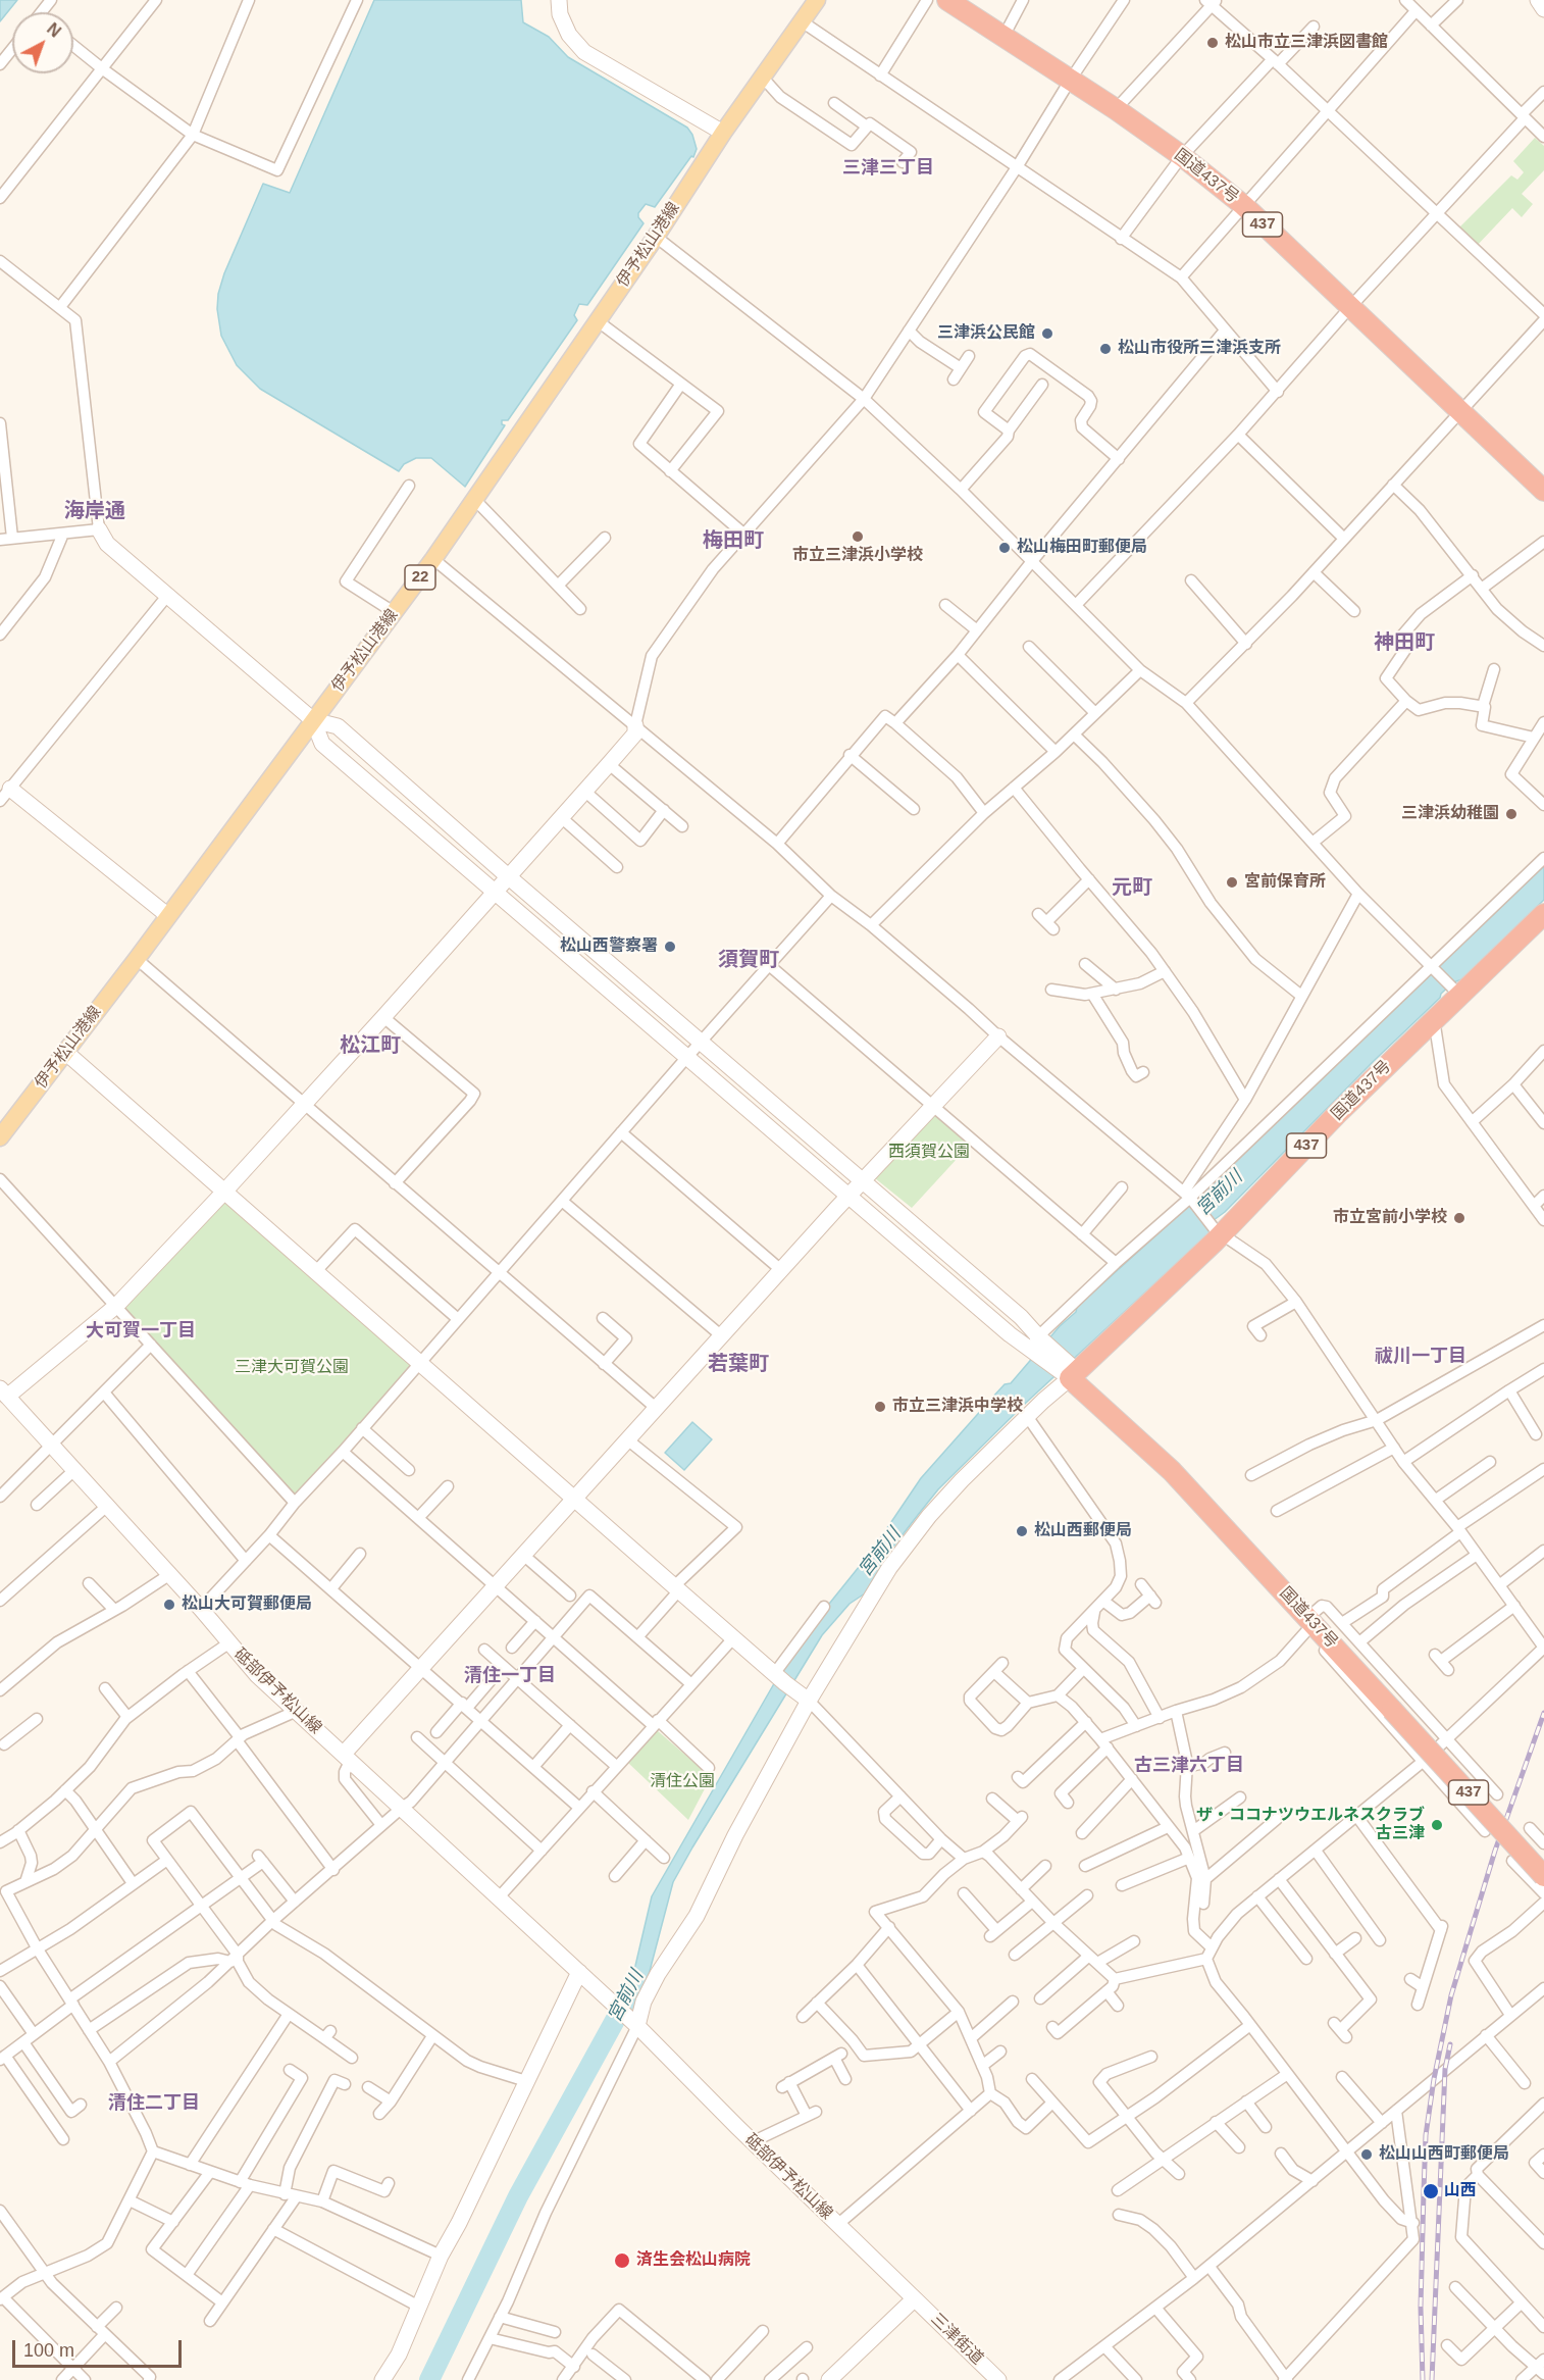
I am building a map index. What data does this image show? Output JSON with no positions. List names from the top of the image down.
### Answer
{
  "streets": {
    "highway": ["国道437号", "437"],
    "main road": ["伊予松山港線", "22"],
    "street": ["砥部伊予松山線", "三津街道"]
  },
  "crossings": [
    ["砥部伊予松山線", "三津街道"]
  ],
  "districts": [
    "三津三丁目",
    "海岸通",
    "梅田町",
    "神田町",
    "元町",
    "須賀町",
    "松江町",
    "大可賀一丁目",
    "祓川一丁目",
    "若葉町",
    "清住一丁目",
    "古三津六丁目",
    "清住二丁目"
  ],
  "water": ["宮前川"],
  "parks": ["西須賀公園", "三津大可賀公園", "清住公園"],
  "places": [
    "松山市立三津浜図書館",
    "三津浜公民館",
    "松山市役所三津浜支所",
    "市立三津浜小学校",
    "松山梅田町郵便局",
    "三津浜幼稚園",
    "宮前保育所",
    "松山西警察署",
    "市立宮前小学校",
    "市立三津浜中学校",
    "松山西郵便局",
    "松山大可賀郵便局",
    "ザ・ココナツウエルネスクラブ 古三津",
    "松山山西町郵便局",
    "山西",
    "済生会松山病院"
  ],
  "scale_bar": "100 m",
  "north": "top right"
}
